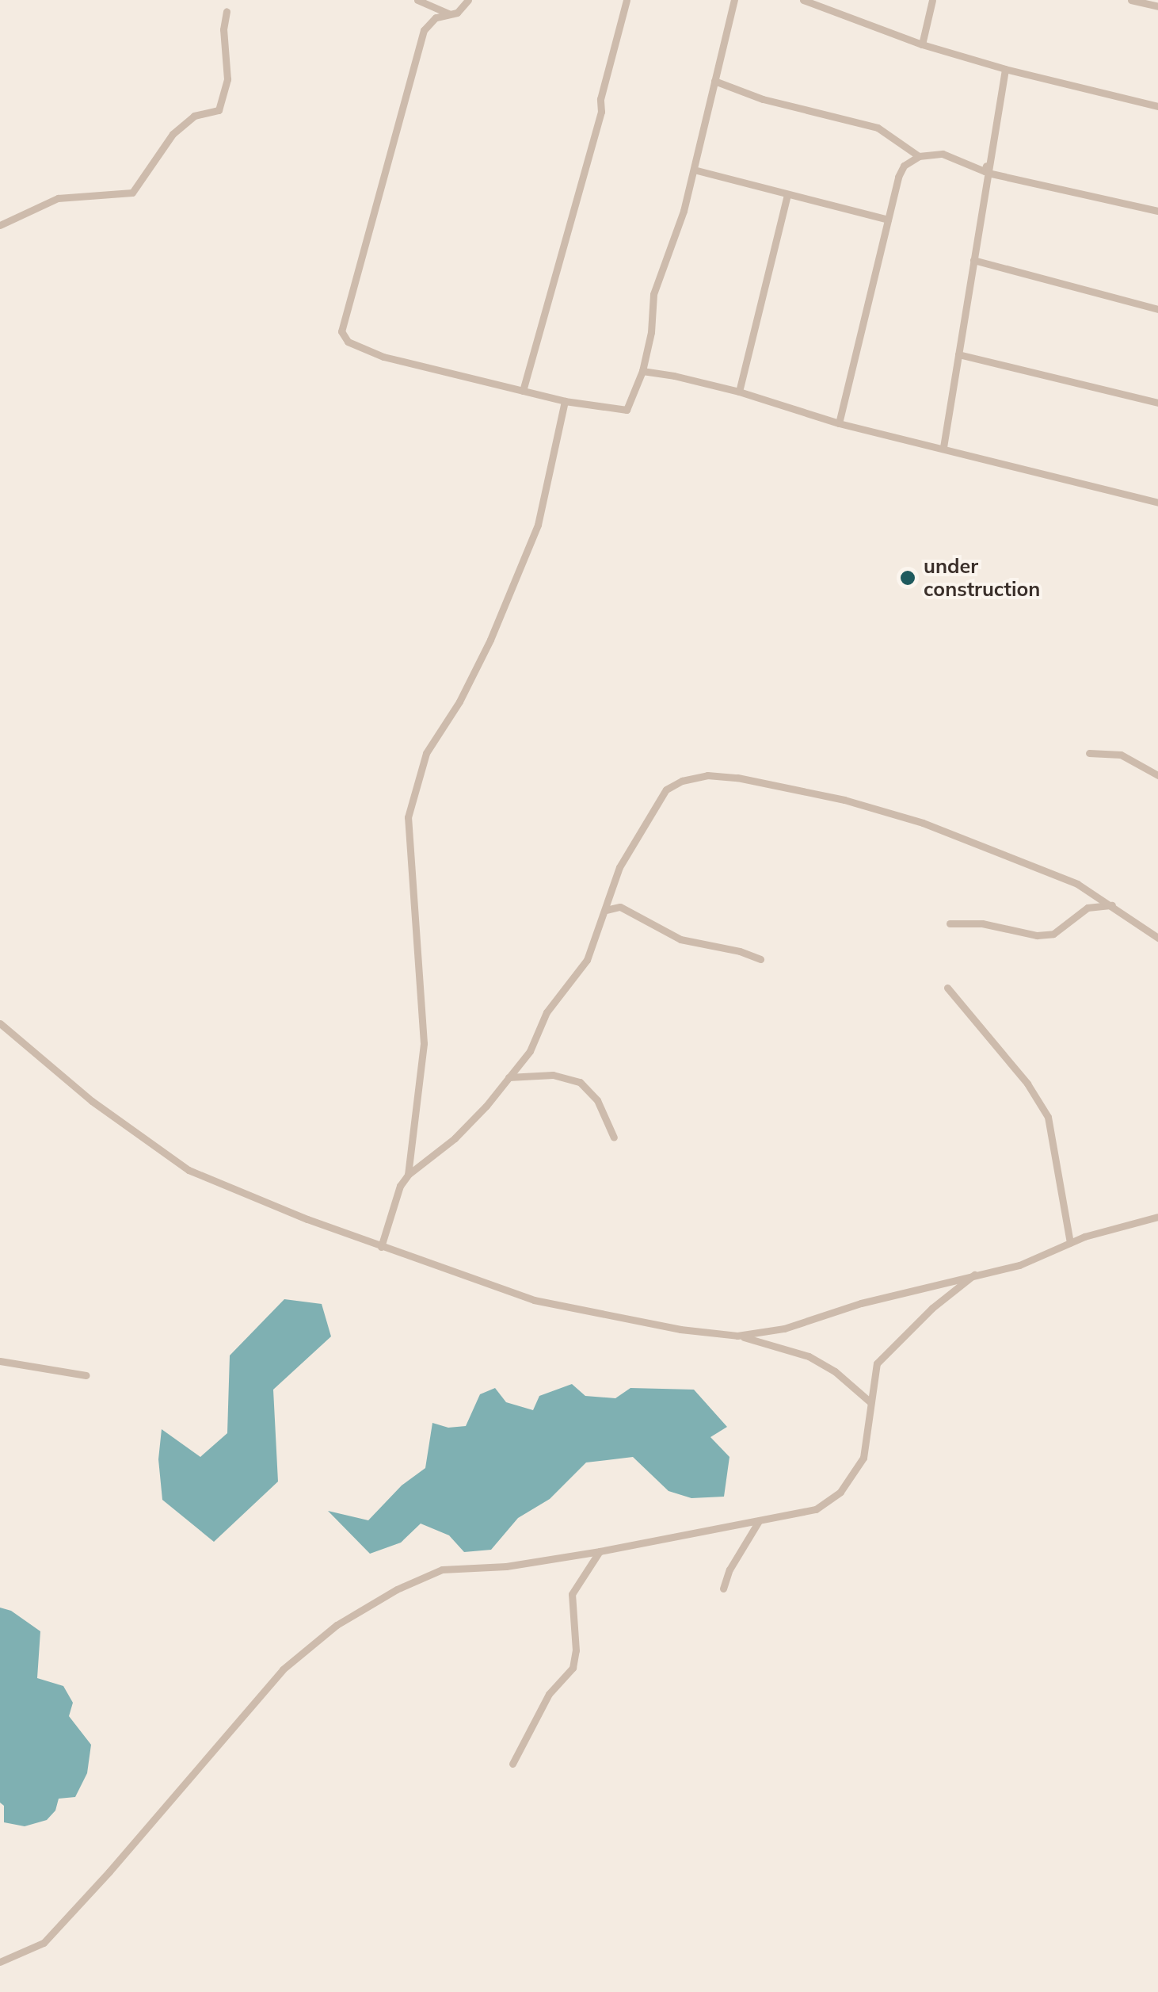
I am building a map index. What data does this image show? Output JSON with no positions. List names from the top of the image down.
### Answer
{
  "places": ["under construction"]
}
